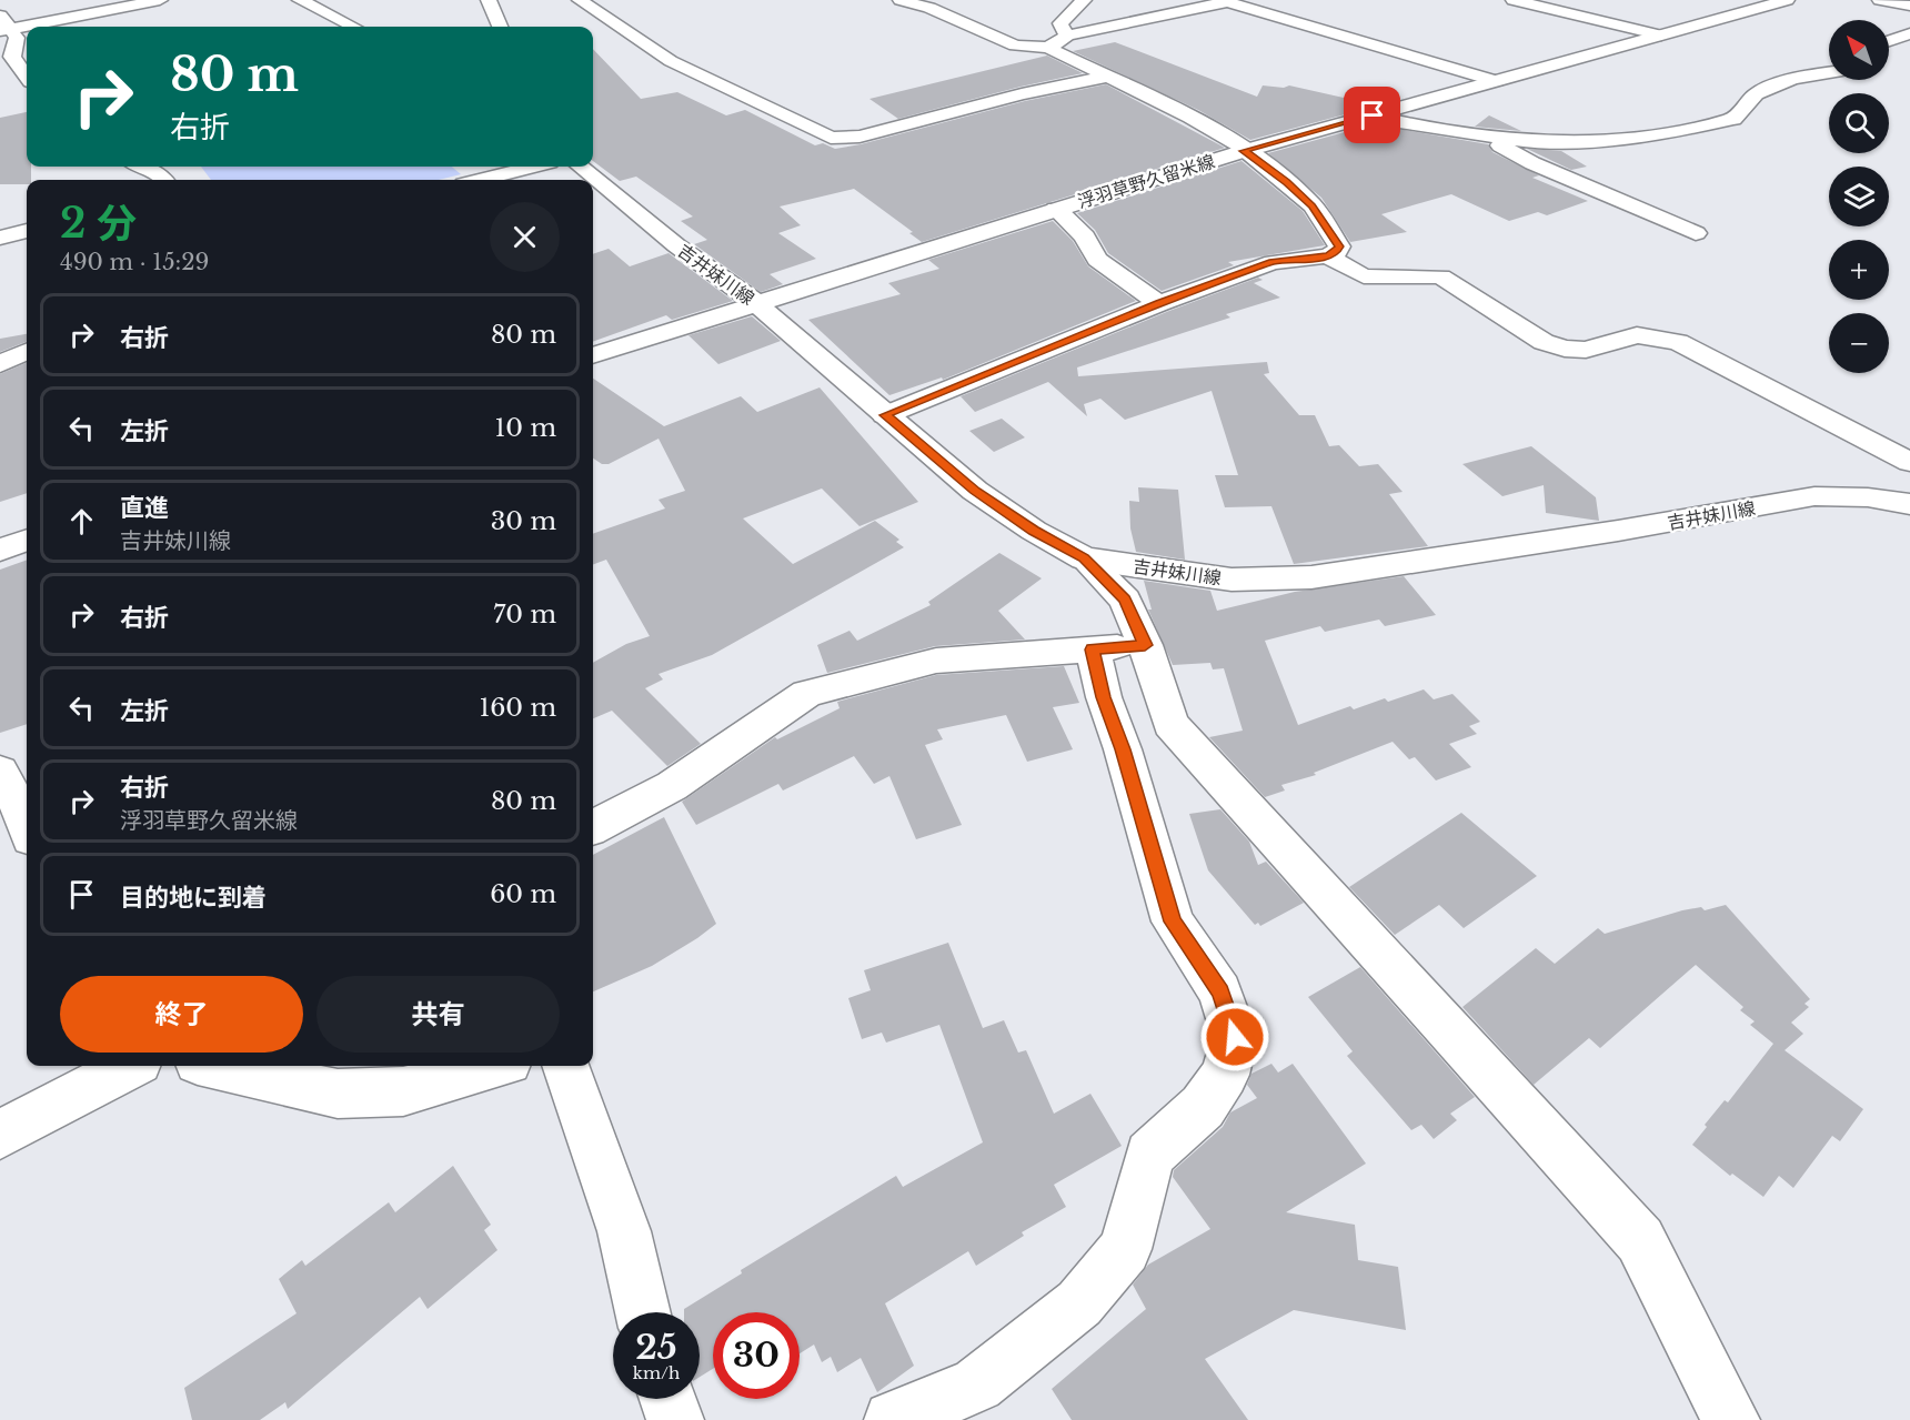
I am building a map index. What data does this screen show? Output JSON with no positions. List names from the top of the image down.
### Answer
{
  "streets": {
    "street": ["浮羽草野久留米線", "吉井妹川線"]
  },
  "crossings": [
    ["浮羽草野久留米線", "吉井妹川線"]
  ],
  "north": "top left",
  "page": {
    "map_buttons": ["+", "−"],
    "turn": ["80 m", "右折"],
    "heading": ["2 分", "490 m · 15:29"],
    "list": [
      {
        "name": "右折",
        "value": "80 m"
      },
      {
        "name": "左折",
        "value": "10 m"
      },
      {
        "name": "直進",
        "note": "吉井妹川線",
        "value": "30 m"
      },
      {
        "name": "右折",
        "value": "70 m"
      },
      {
        "name": "左折",
        "value": "160 m"
      },
      {
        "name": "右折",
        "note": "浮羽草野久留米線",
        "value": "80 m"
      },
      {
        "name": "目的地に到着",
        "value": "60 m"
      }
    ],
    "buttons": ["終了", "共有"],
    "speed": "25 km/h",
    "limit": "30"
  }
}
